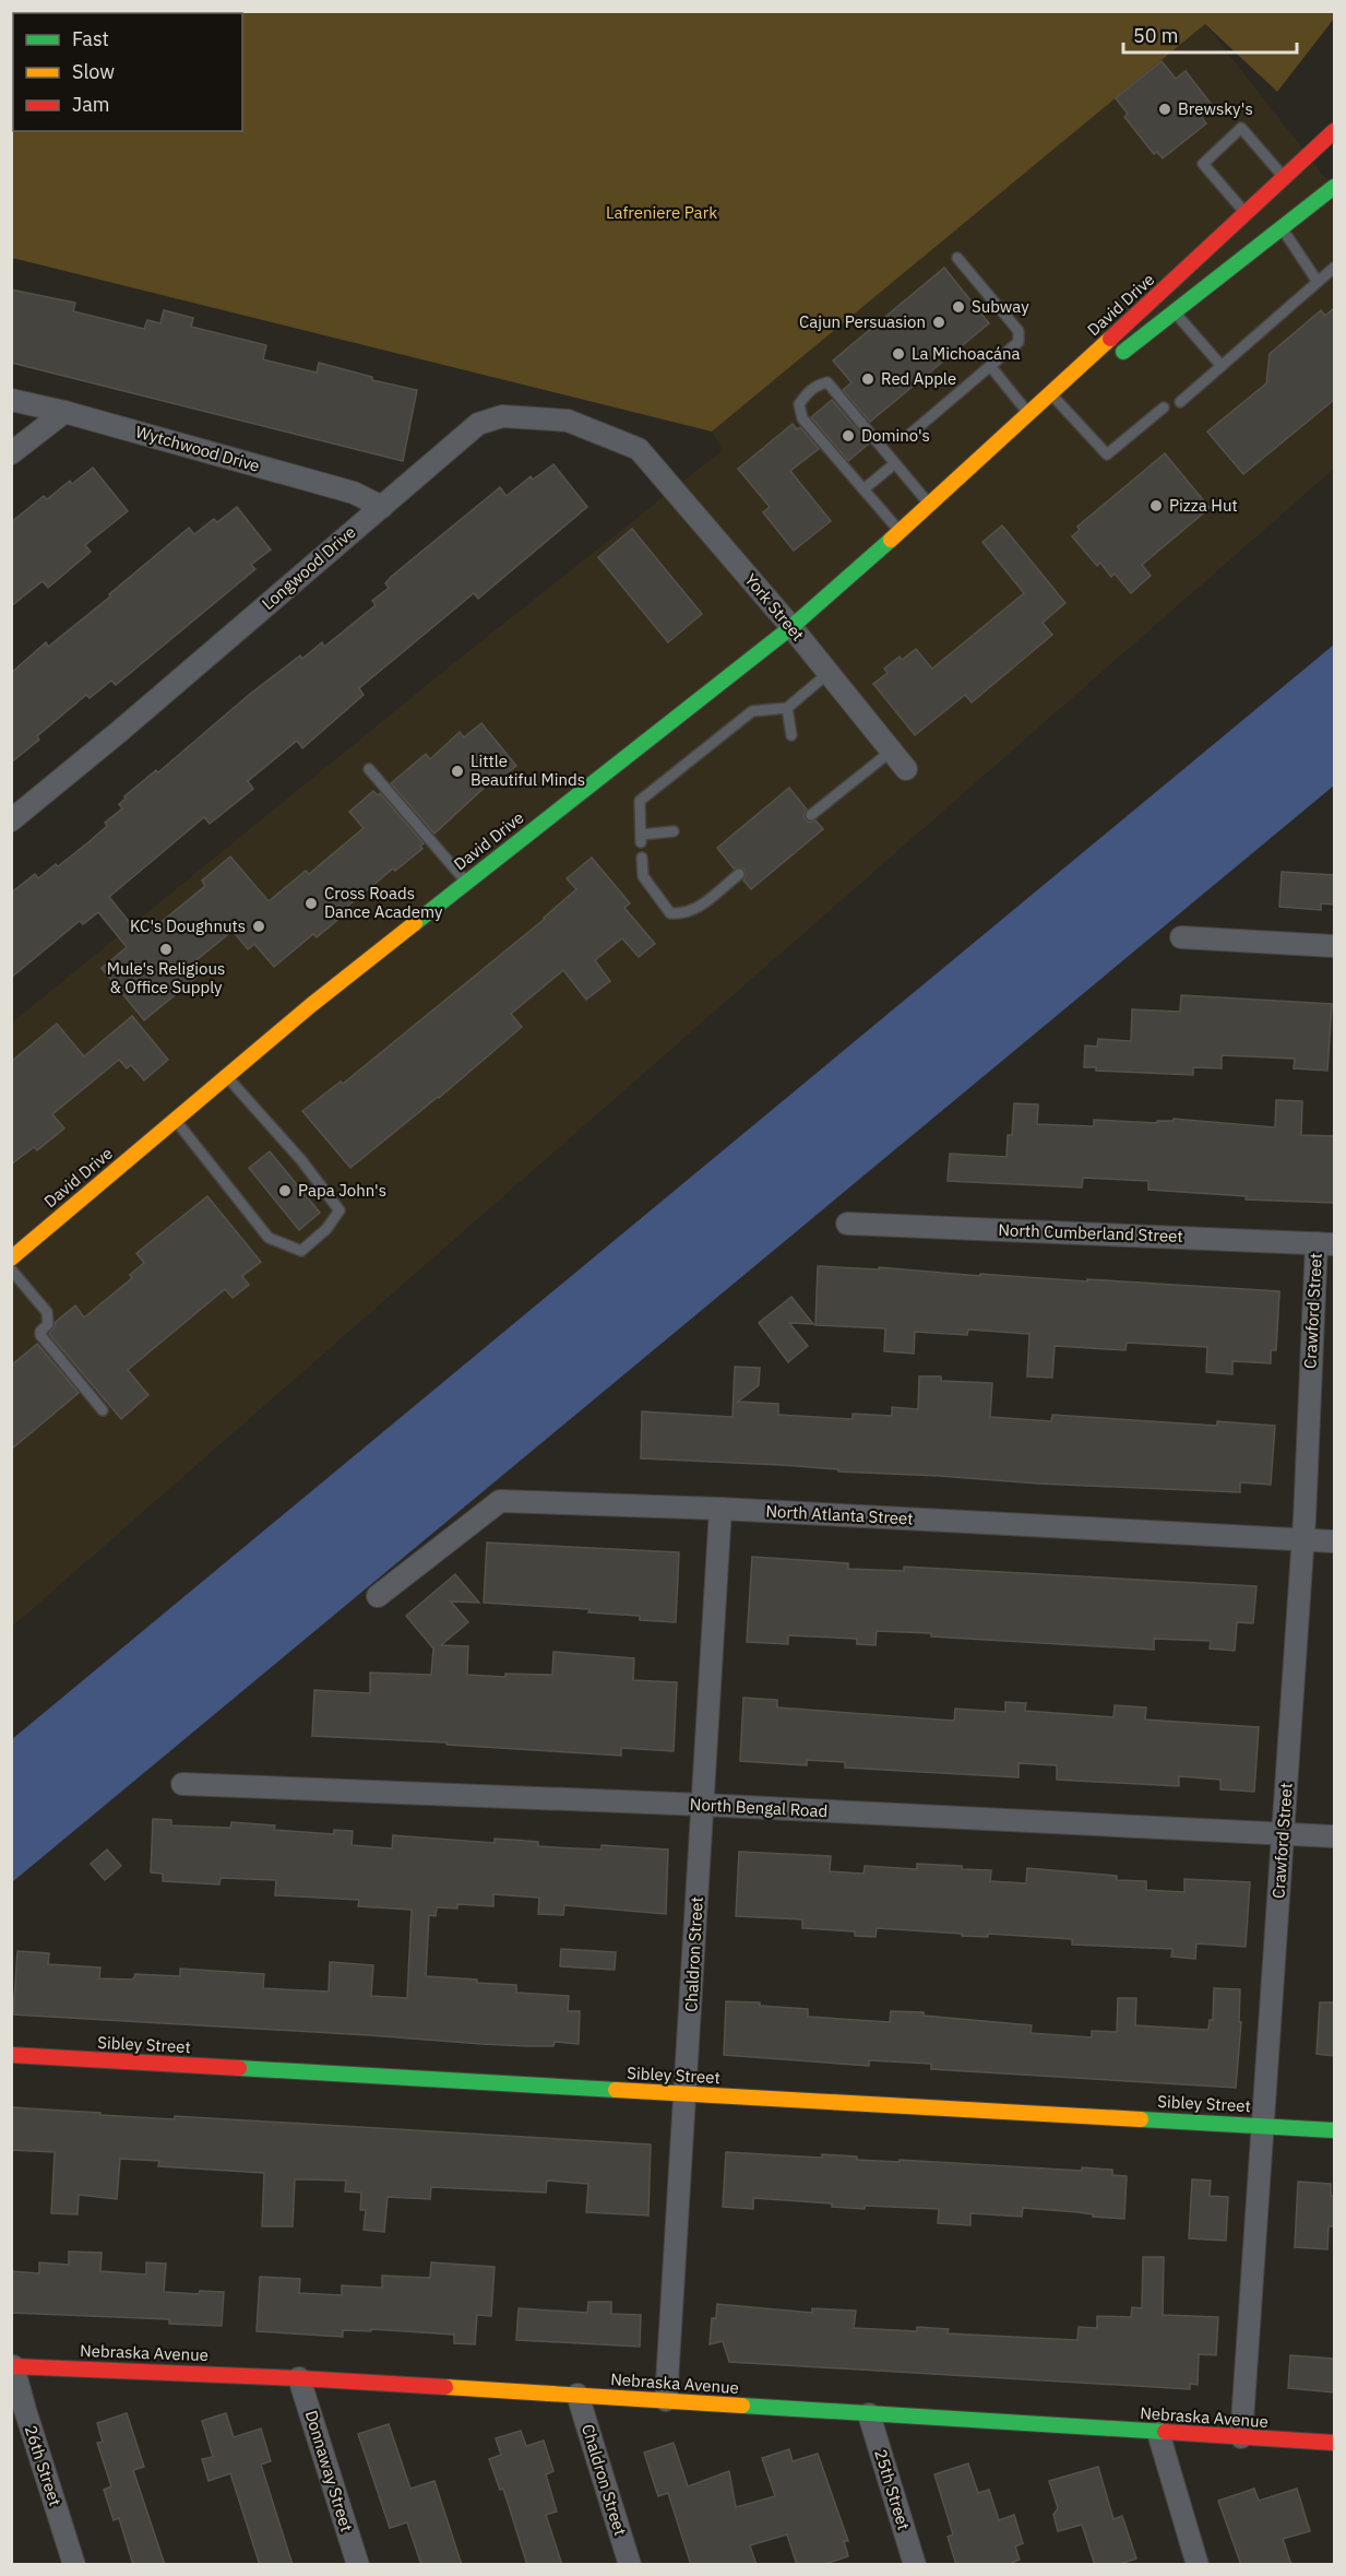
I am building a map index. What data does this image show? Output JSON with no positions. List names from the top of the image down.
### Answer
{
  "streets": {
    "street": [
      "David Drive",
      "Wytchwood Drive",
      "Longwood Drive",
      "York Street",
      "North Cumberland Street",
      "Crawford Street",
      "North Atlanta Street",
      "North Bengal Road",
      "Chaldron Street",
      "Sibley Street",
      "Nebraska Avenue",
      "26th Street",
      "Donnaway Street",
      "25th Street"
    ]
  },
  "crossings": [
    ["David Drive", "York Street"],
    ["Wytchwood Drive", "Longwood Drive"],
    ["Longwood Drive", "York Street"],
    ["North Cumberland Street", "Crawford Street"],
    ["Crawford Street", "North Atlanta Street"],
    ["Crawford Street", "North Bengal Road"],
    ["Crawford Street", "Sibley Street"],
    ["Crawford Street", "Nebraska Avenue"],
    ["North Atlanta Street", "Chaldron Street"],
    ["North Bengal Road", "Chaldron Street"],
    ["Chaldron Street", "Sibley Street"],
    ["Chaldron Street", "Nebraska Avenue"],
    ["Nebraska Avenue", "26th Street"],
    ["Nebraska Avenue", "Donnaway Street"],
    ["Nebraska Avenue", "25th Street"]
  ],
  "parks": ["Lafreniere Park"],
  "places": [
    "Brewsky's",
    "Subway",
    "Cajun Persuasion",
    "La Michoacána",
    "Red Apple",
    "Domino's",
    "Pizza Hut",
    "Little Beautiful Minds",
    "Cross Roads Dance Academy",
    "KC's Doughnuts",
    "Mule's Religious & Office Supply",
    "Papa John's"
  ],
  "legend": ["Fast", "Slow", "Jam"],
  "scale_bar": "50 m"
}
